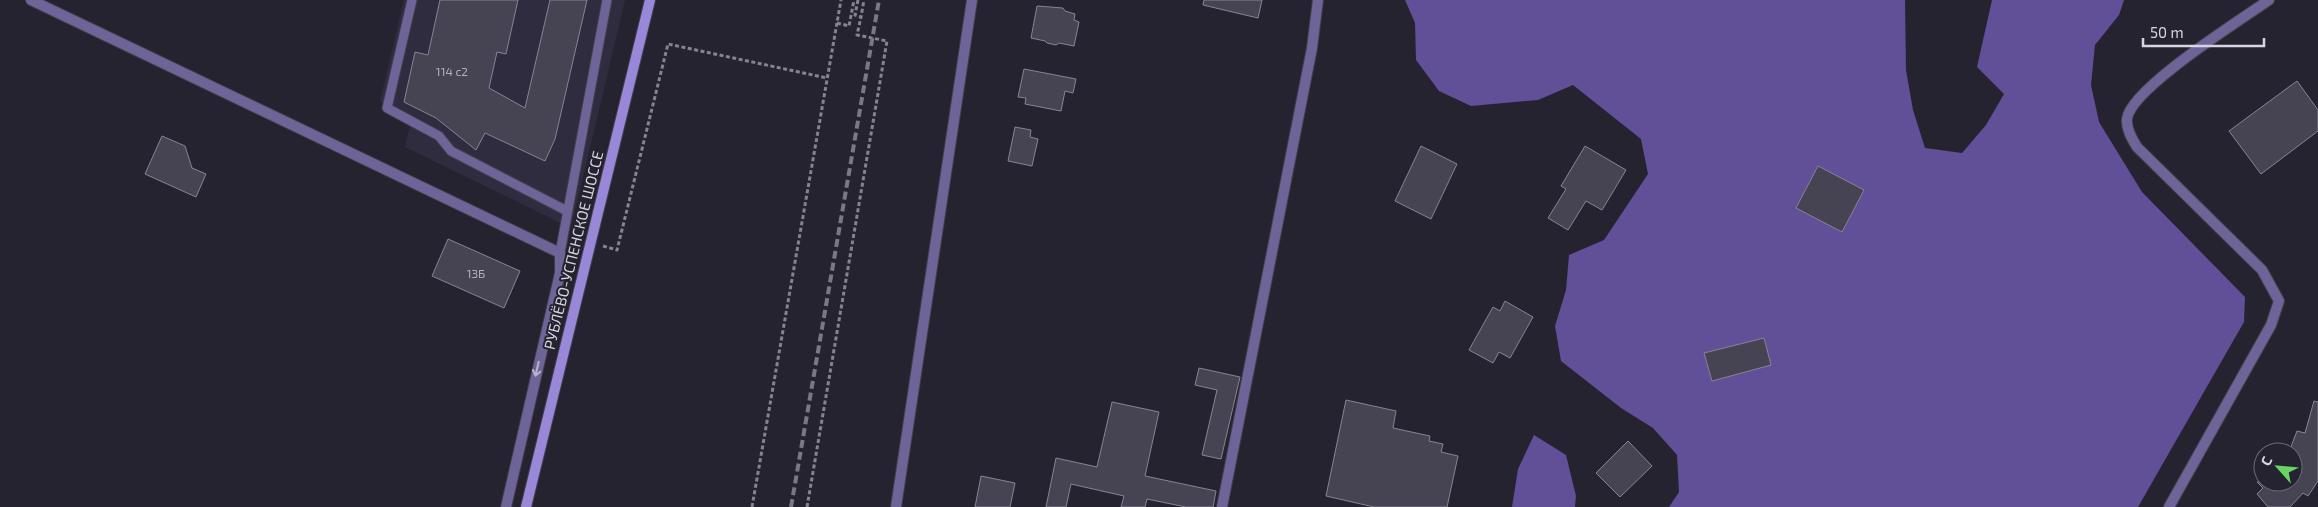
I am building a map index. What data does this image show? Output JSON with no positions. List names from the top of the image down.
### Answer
{
  "streets": {
    "main road": ["РУБЛЁВО-УСПЕНСКОЕ ШОССЕ"]
  },
  "house_numbers": ["114 с2", "13Б"],
  "scale_bar": "50 m",
  "north": "top left"
}
